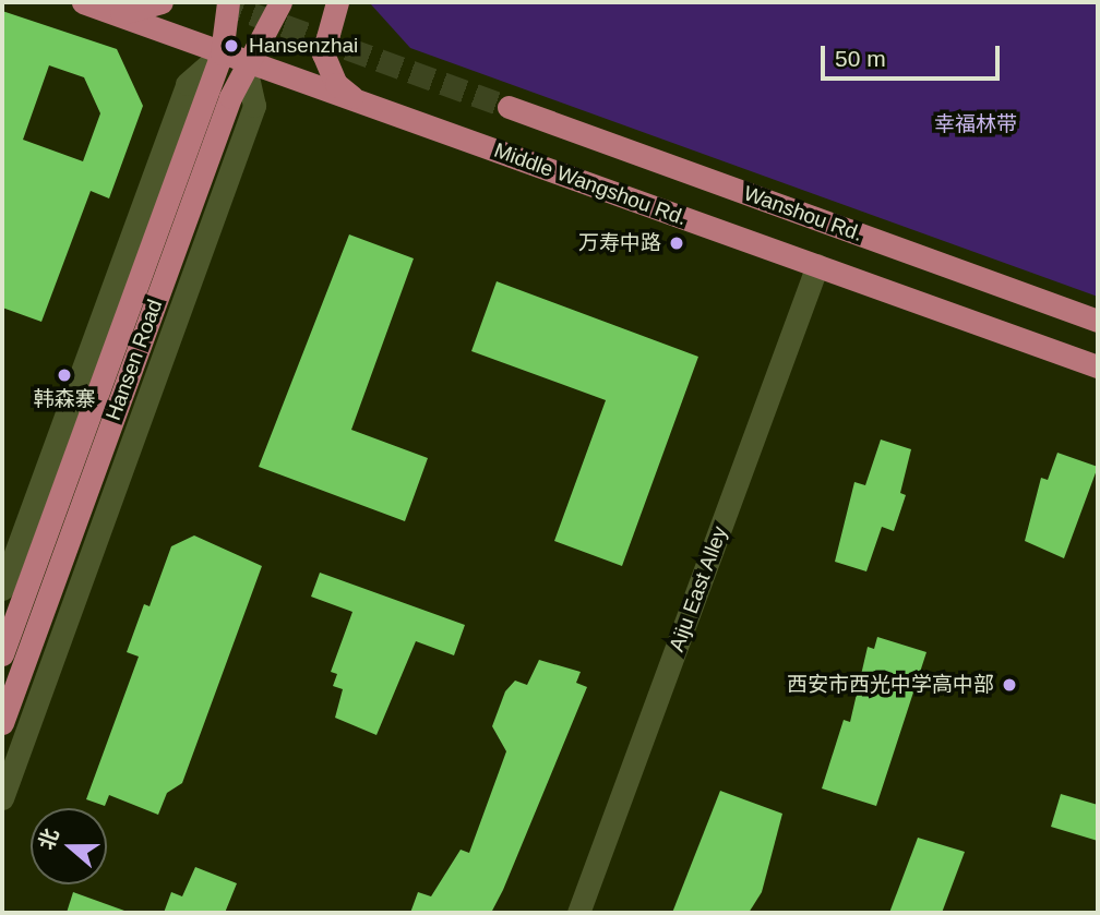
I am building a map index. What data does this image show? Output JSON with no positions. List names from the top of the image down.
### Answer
{
  "streets": {
    "main road": ["Middle Wangshou Rd.", "Wanshou Rd.", "Hansen Road"],
    "street": ["Aiju East Alley"]
  },
  "crossings": [
    ["Middle Wangshou Rd.", "Hansen Road"],
    ["Middle Wangshou Rd.", "Aiju East Alley"]
  ],
  "parks": ["幸福林带"],
  "places": [
    "Hansenzhai",
    "万寿中路",
    "韩森寨",
    "西安市西光中学高中部"
  ],
  "scale_bar": "50 m",
  "north": "left"
}
